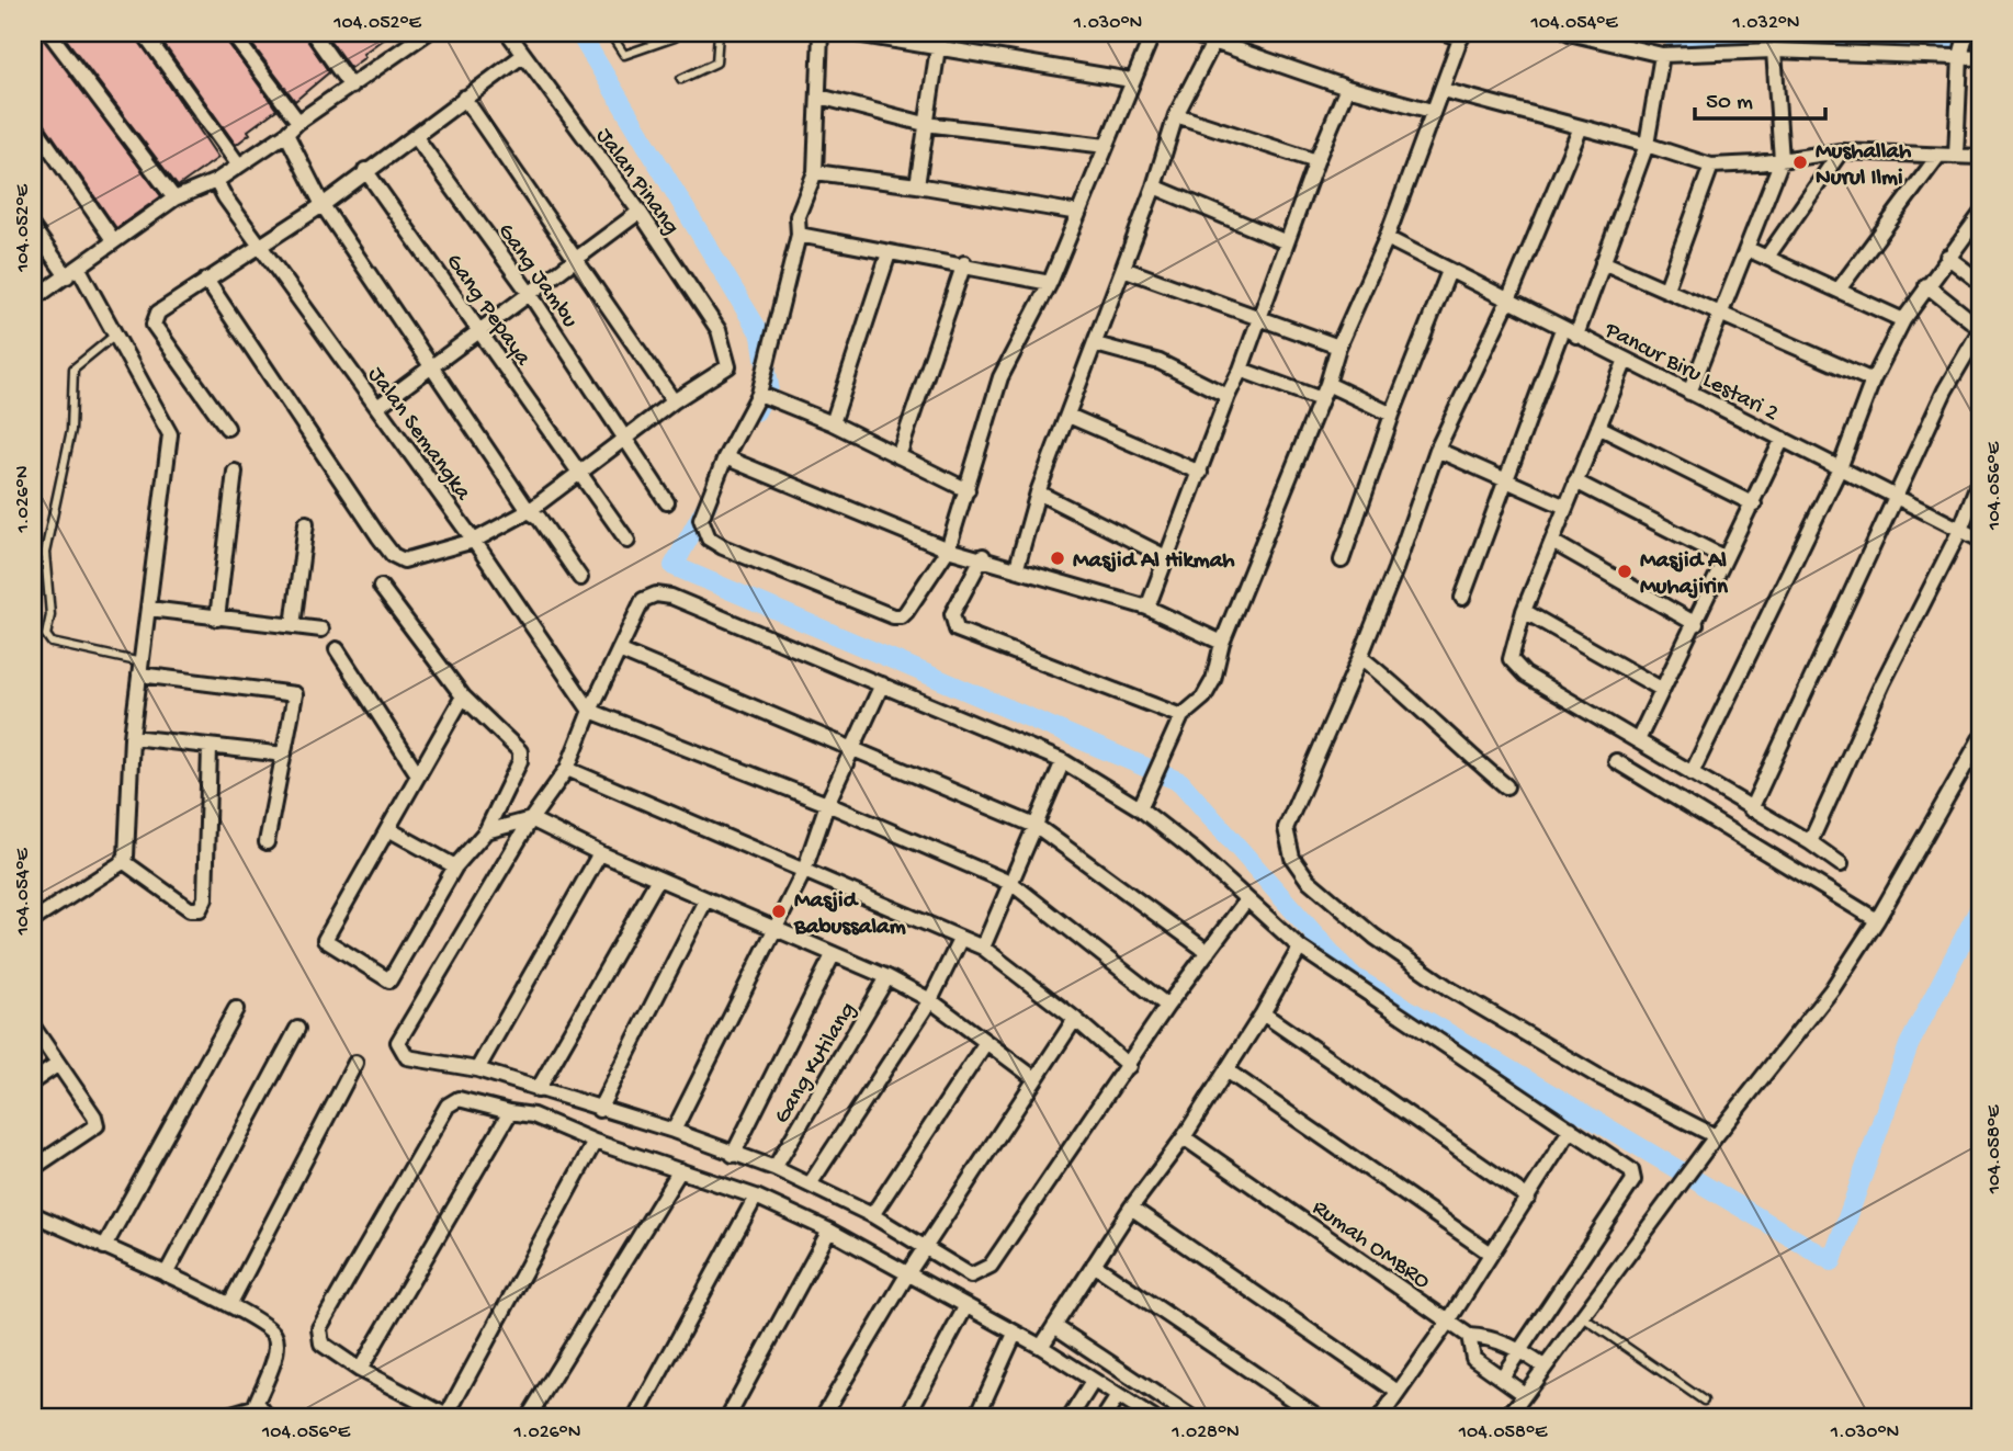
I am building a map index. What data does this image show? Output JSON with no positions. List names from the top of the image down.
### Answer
{
  "streets": {
    "street": [
      "Jalan Pinang",
      "Gang Jambu",
      "Gang Pepaya",
      "Pancur Biru Lestari 2",
      "Jalan Semangka",
      "Gang Kutilang",
      "Rumah OMBRO"
    ]
  },
  "places": [
    "Mushallah Nurul Ilmi",
    "Masjid Al Hikmah",
    "Masjid Al Muhajirin",
    "Masjid Babussalam"
  ],
  "scale_bar": "50 m",
  "coordinates": [
    "104.052°E",
    "1.030°N",
    "104.054°E",
    "1.032°N",
    "104.056°E",
    "1.026°N",
    "104.058°E",
    "1.028°N"
  ]
}
